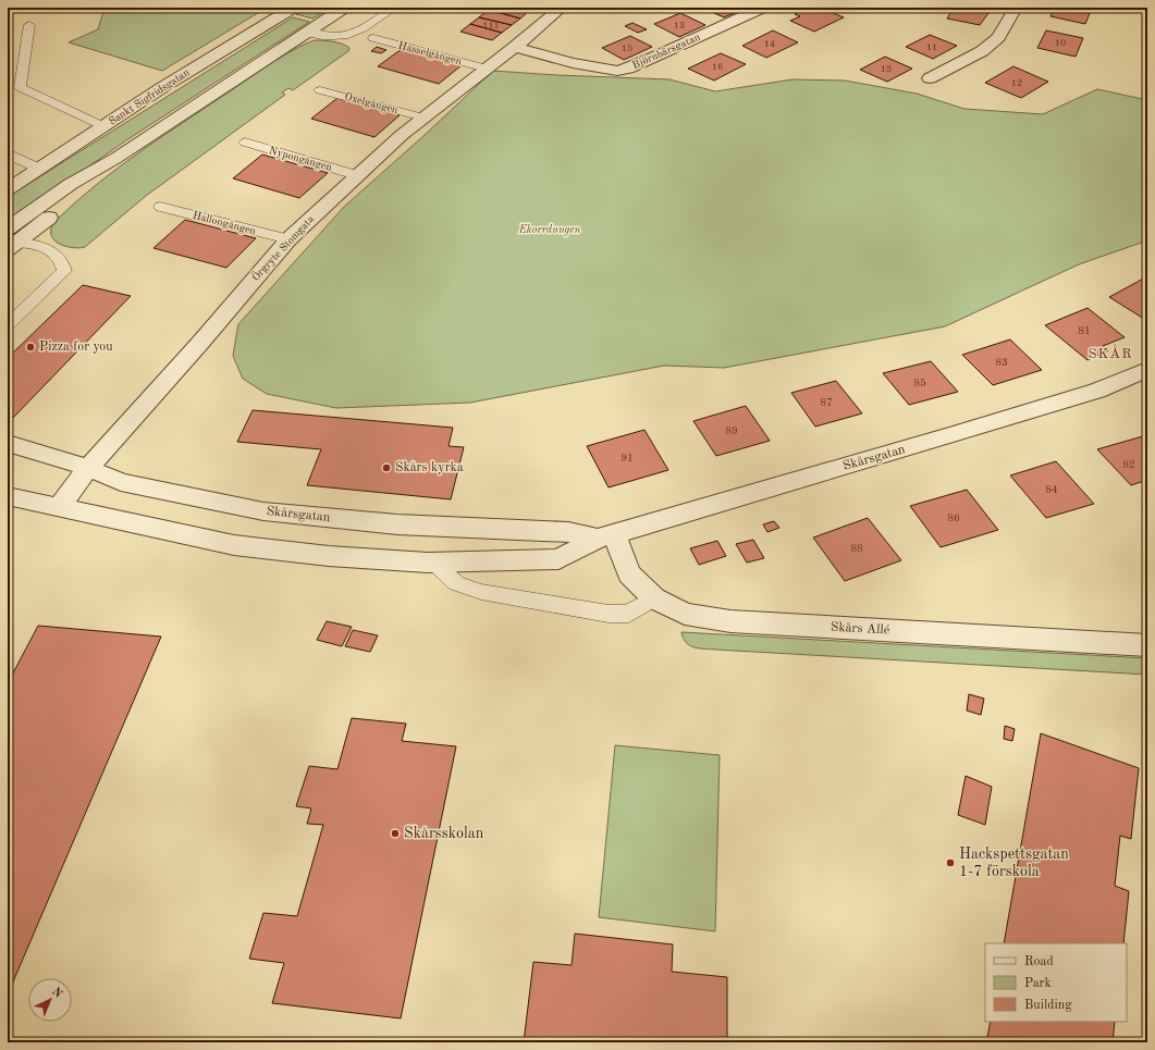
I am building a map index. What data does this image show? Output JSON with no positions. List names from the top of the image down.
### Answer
{
  "streets": {
    "street": [
      "Björnbärsgatan",
      "Sankt Sigfridsgatan",
      "Örgryte Stomgata",
      "Skårsgatan",
      "Skårs Allé"
    ],
    "lane": [
      "Hasselgången",
      "Oxelgången",
      "Nypongången",
      "Hallongången"
    ]
  },
  "crossings": [
    ["Björnbärsgatan", "Örgryte Stomgata"],
    ["Hasselgången", "Örgryte Stomgata"],
    ["Oxelgången", "Örgryte Stomgata"],
    ["Nypongången", "Örgryte Stomgata"],
    ["Hallongången", "Örgryte Stomgata"],
    ["Örgryte Stomgata", "Skårsgatan"],
    ["Skårsgatan", "Skårs Allé"]
  ],
  "districts": ["SKÅR"],
  "parks": ["Ekorrdungen"],
  "places": [
    "Pizza for you",
    "Skårs kyrka",
    "Skårsskolan",
    "Hackspettsgatan 1-7 förskola"
  ],
  "house_numbers": [
    "111",
    "13",
    "10",
    "14",
    "11",
    "15",
    "16",
    "13",
    "12",
    "81",
    "83",
    "85",
    "87",
    "89",
    "91",
    "82",
    "84",
    "86",
    "88"
  ],
  "legend": ["Road", "Park", "Building"],
  "north": "top right"
}
